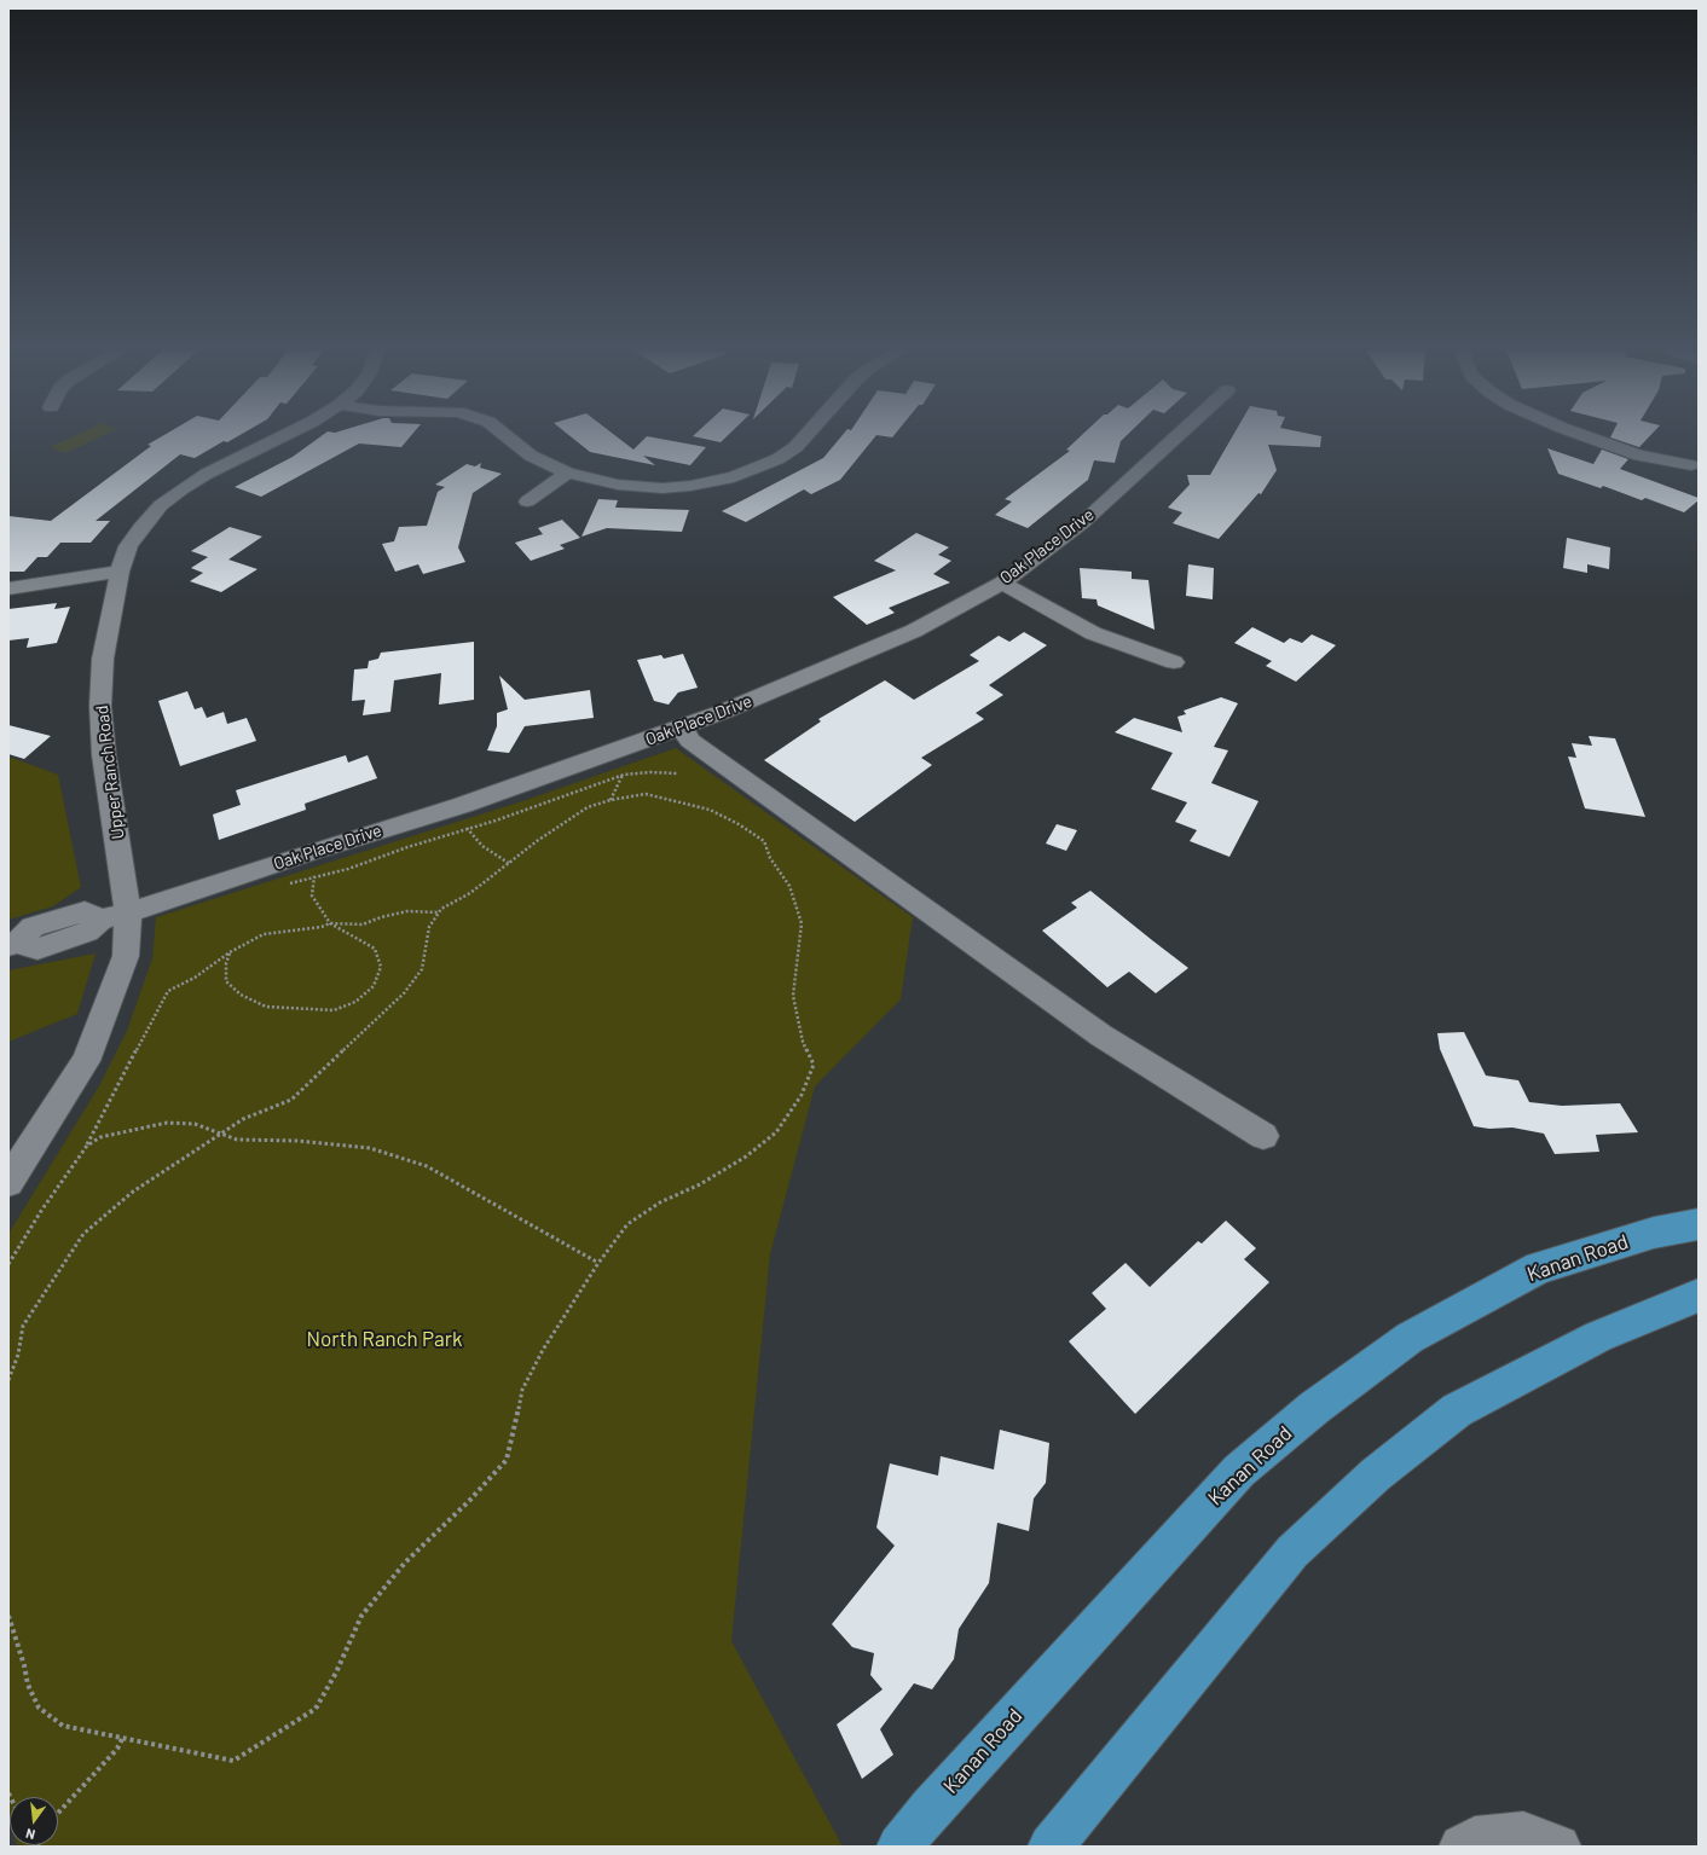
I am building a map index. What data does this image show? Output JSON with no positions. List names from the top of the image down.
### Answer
{
  "streets": {
    "main road": ["Kanan Road"],
    "street": ["Oak Place Drive", "Upper Ranch Road"]
  },
  "crossings": [
    ["Oak Place Drive", "Upper Ranch Road"]
  ],
  "parks": ["North Ranch Park"],
  "north": "bottom"
}
